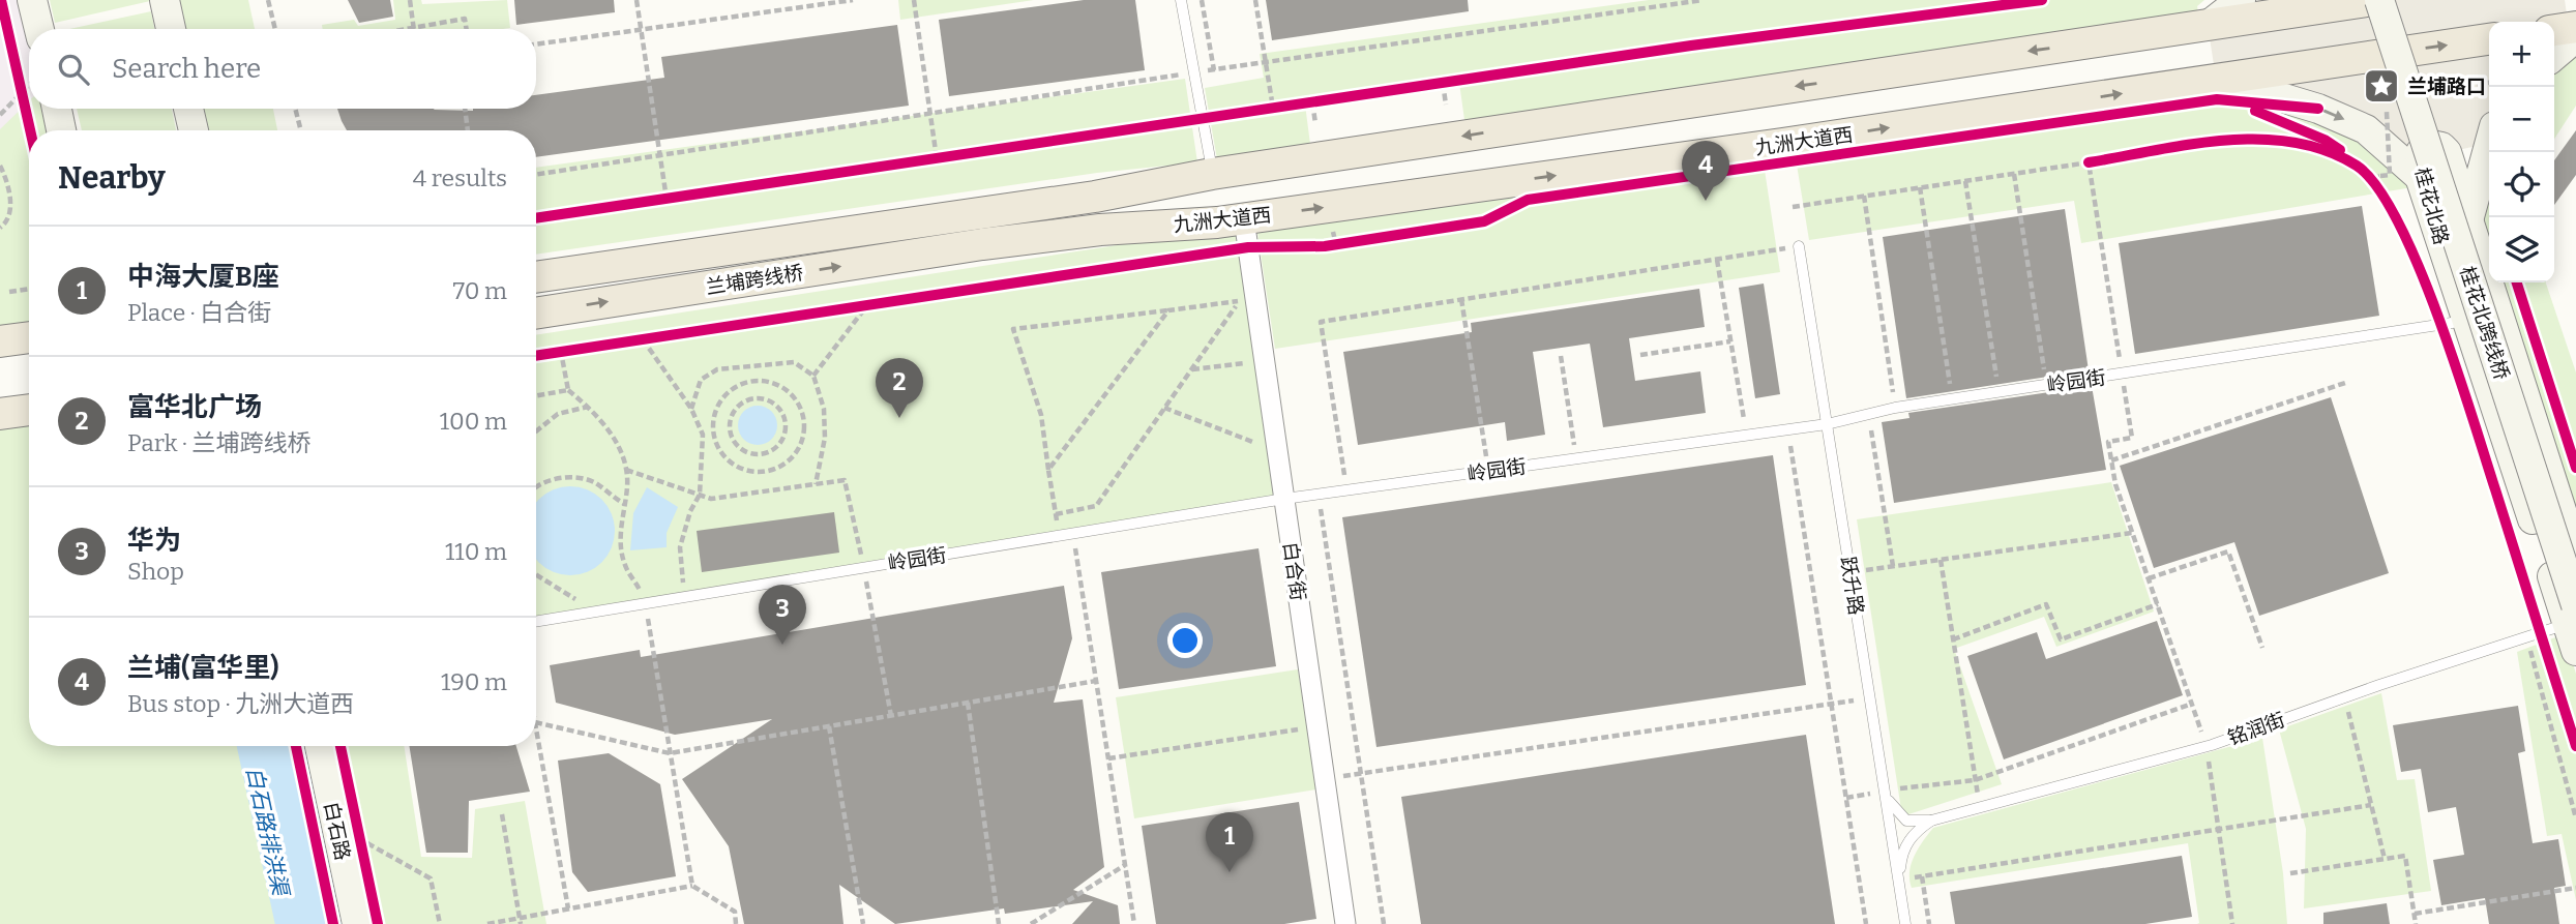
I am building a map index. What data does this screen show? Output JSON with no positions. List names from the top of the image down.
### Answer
{
  "streets": {
    "main road": [
      "九洲大道西",
      "桂花北路",
      "兰埔跨线桥",
      "桂花北跨线桥",
      "白石路"
    ],
    "street": ["白合街"],
    "lane": ["岭园街", "跃升路", "铭润街"]
  },
  "crossings": [
    ["九洲大道西", "兰埔跨线桥"],
    ["九洲大道西", "白合街"],
    ["桂花北路", "桂花北跨线桥"],
    ["桂花北路", "岭园街"],
    ["桂花北路", "铭润街"],
    ["桂花北跨线桥", "铭润街"],
    ["岭园街", "白合街"],
    ["岭园街", "跃升路"],
    ["跃升路", "铭润街"]
  ],
  "water": ["白石路排洪渠"],
  "places": {
    "place": ["兰埔路口"]
  },
  "page": {
    "map_buttons": ["+", "−"],
    "search": "Search here",
    "heading": ["Nearby", "4 results"],
    "pins": [
      "4",
      "2",
      "3",
      "1"
    ],
    "list": [
      {
        "mark": "1",
        "name": "中海大厦B座",
        "note": "Place · 白合街",
        "value": "70 m"
      },
      {
        "mark": "2",
        "name": "富华北广场",
        "note": "Park · 兰埔跨线桥",
        "value": "100 m"
      },
      {
        "mark": "3",
        "name": "华为",
        "note": "Shop",
        "value": "110 m"
      },
      {
        "mark": "4",
        "name": "兰埔(富华里)",
        "note": "Bus stop · 九洲大道西",
        "value": "190 m"
      }
    ]
  }
}
